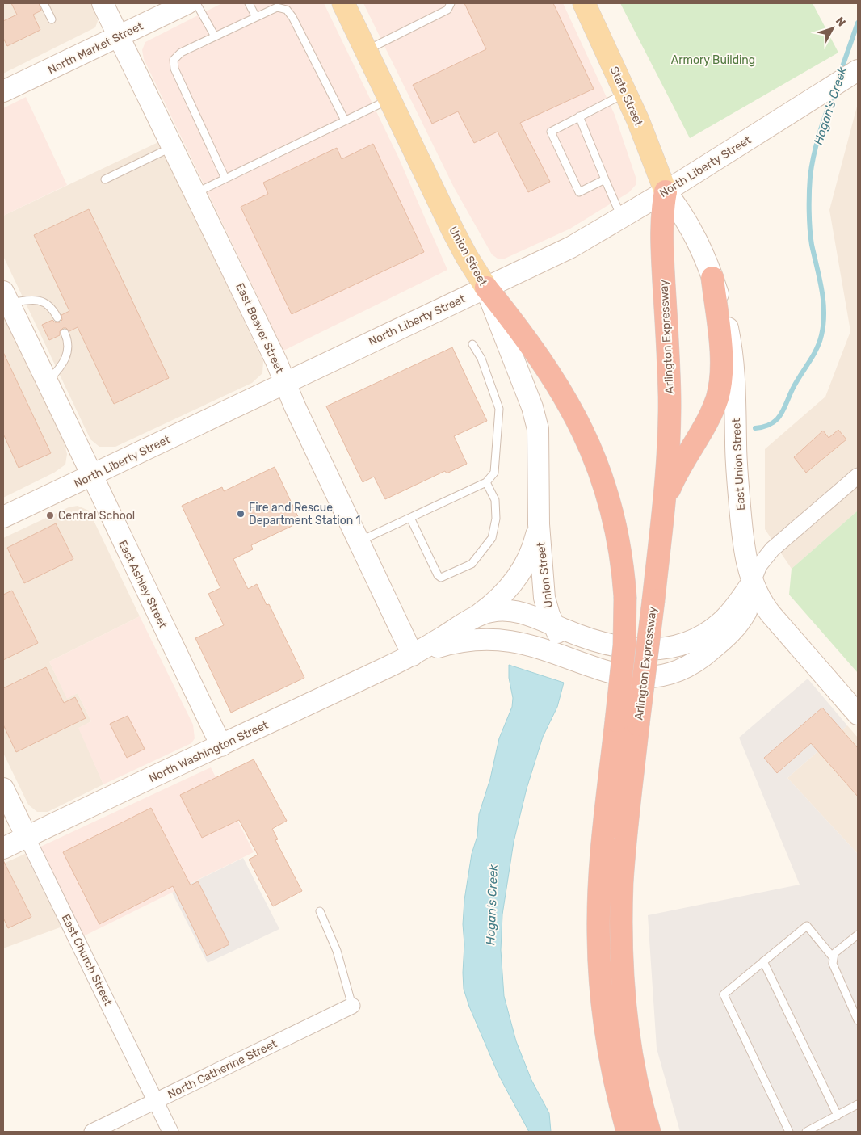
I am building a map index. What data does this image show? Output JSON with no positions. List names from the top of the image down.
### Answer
{
  "streets": {
    "highway": ["Arlington Expressway"],
    "main road": ["State Street", "Union Street"],
    "street": [
      "North Market Street",
      "North Liberty Street",
      "East Beaver Street",
      "East Union Street",
      "East Ashley Street",
      "North Washington Street",
      "East Church Street",
      "North Catherine Street"
    ]
  },
  "crossings": [
    ["North Market Street", "East Beaver Street"],
    ["State Street", "North Liberty Street"],
    ["State Street", "Arlington Expressway"],
    ["State Street", "East Union Street"],
    ["North Liberty Street", "Union Street"],
    ["North Liberty Street", "East Beaver Street"],
    ["North Liberty Street", "Arlington Expressway"],
    ["North Liberty Street", "East Union Street"],
    ["North Liberty Street", "East Ashley Street"],
    ["Union Street", "Arlington Expressway"],
    ["Union Street", "North Washington Street"],
    ["East Beaver Street", "North Washington Street"],
    ["Arlington Expressway", "East Union Street"],
    ["East Union Street", "North Washington Street"],
    ["East Ashley Street", "North Washington Street"],
    ["North Washington Street", "East Church Street"],
    ["East Church Street", "North Catherine Street"]
  ],
  "water": ["Hogan's Creek"],
  "parks": ["Armory Building"],
  "places": ["Fire and Rescue Department Station 1", "Central School"],
  "north": "top right"
}
